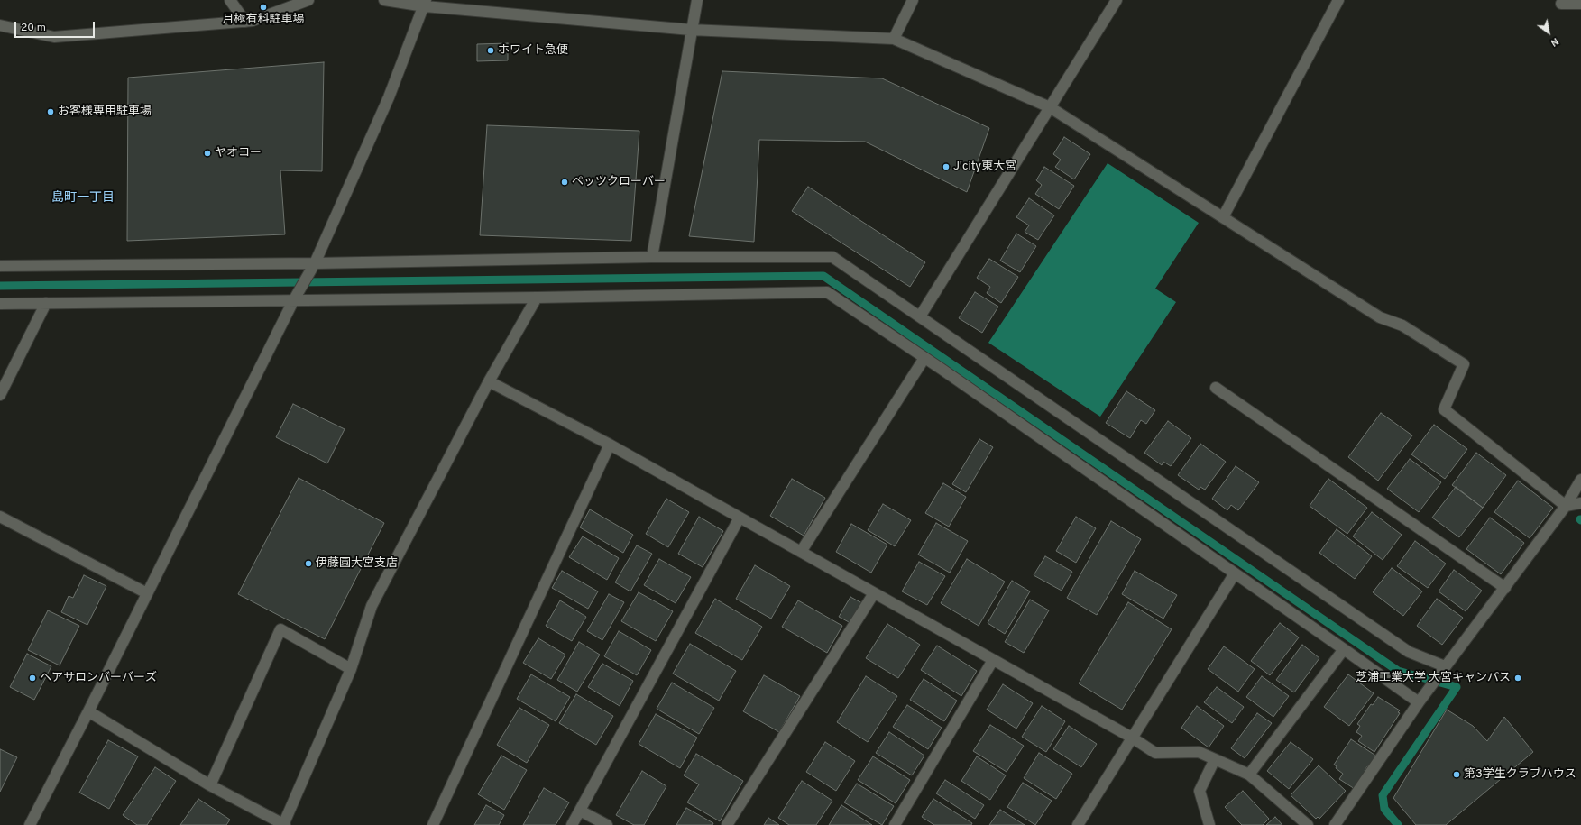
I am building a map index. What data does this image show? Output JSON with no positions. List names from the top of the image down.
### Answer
{
  "districts": ["島町一丁目"],
  "places": [
    "月極有料駐車場",
    "ホワイト急便",
    "お客様専用駐車場",
    "ヤオコー",
    "J'city東大宮",
    "ペッツクローバー",
    "伊藤園大宮支店",
    "ヘアサロンバーバーズ",
    "芝浦工業大学 大宮キャンパス",
    "第3学生クラブハウス"
  ],
  "scale_bar": "20 m",
  "north": "bottom right"
}
